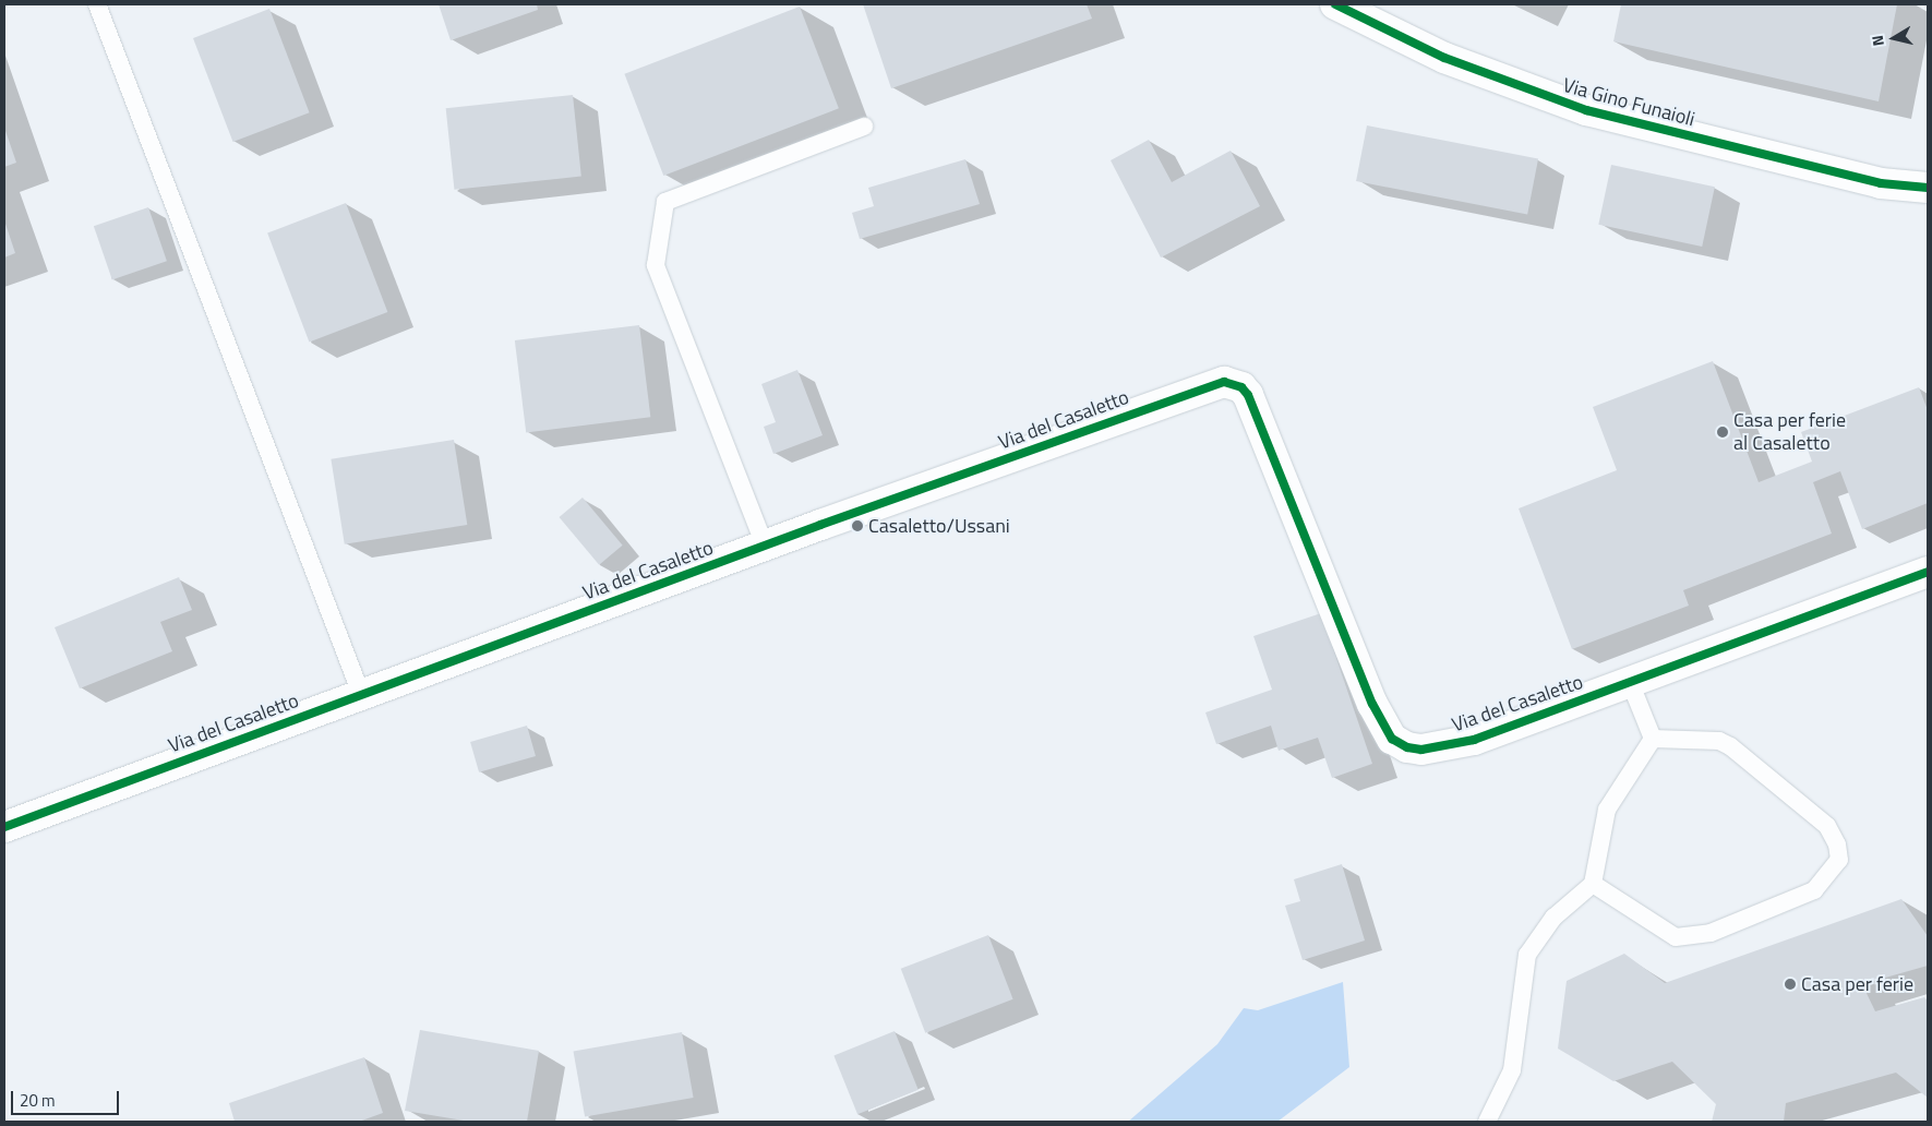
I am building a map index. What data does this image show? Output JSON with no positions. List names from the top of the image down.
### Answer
{
  "streets": {
    "street": ["Via Gino Funaioli", "Via del Casaletto"]
  },
  "places": ["Casa per ferie al Casaletto", "Casaletto/Ussani", "Casa per ferie"],
  "scale_bar": "20 m",
  "north": "left"
}
